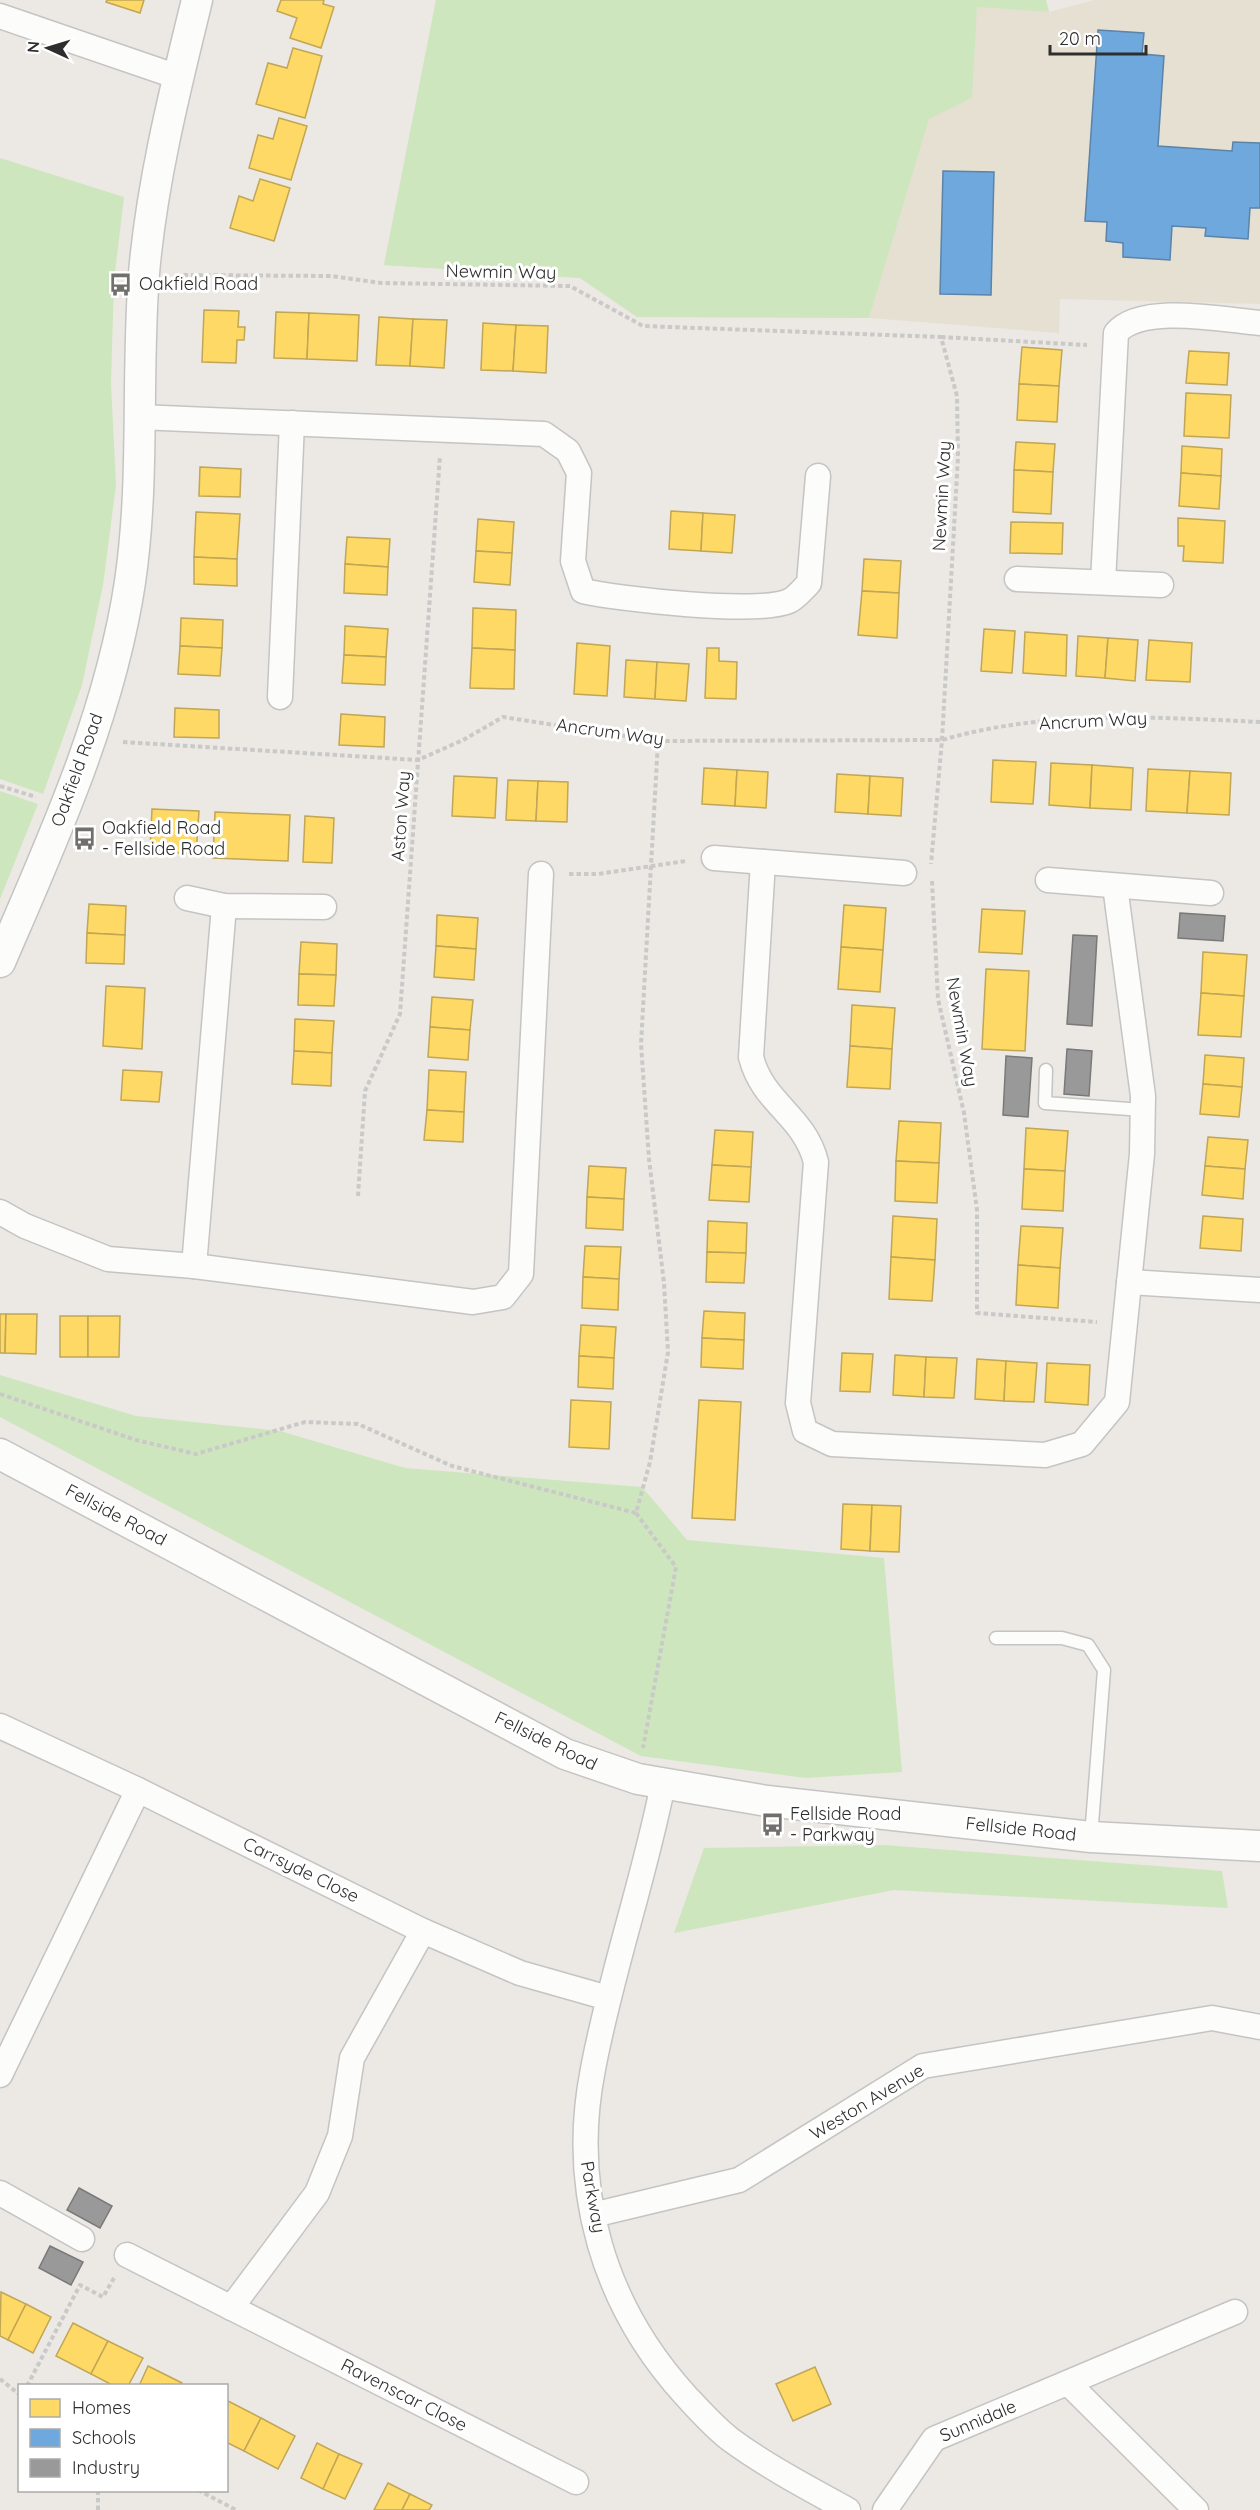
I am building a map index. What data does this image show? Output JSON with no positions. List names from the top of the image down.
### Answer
{
  "streets": {
    "street": [
      "Oakfield Road",
      "Fellside Road",
      "Carrsyde Close",
      "Weston Avenue",
      "Parkway",
      "Ravenscar Close",
      "Sunnidale"
    ],
    "path": ["Newmin Way", "Ancrum Way", "Aston Way"]
  },
  "crossings": [
    ["Newmin Way", "Ancrum Way"],
    ["Newmin Way", "Oakfield Road"],
    ["Ancrum Way", "Aston Way"],
    ["Fellside Road", "Parkway"],
    ["Carrsyde Close", "Parkway"],
    ["Weston Avenue", "Parkway"]
  ],
  "places": {
    "bus stop": ["Oakfield Road", "Oakfield Road - Fellside Road", "Fellside Road - Parkway"]
  },
  "legend": ["Homes", "Schools", "Industry"],
  "scale_bar": "20 m",
  "north": "left"
}
